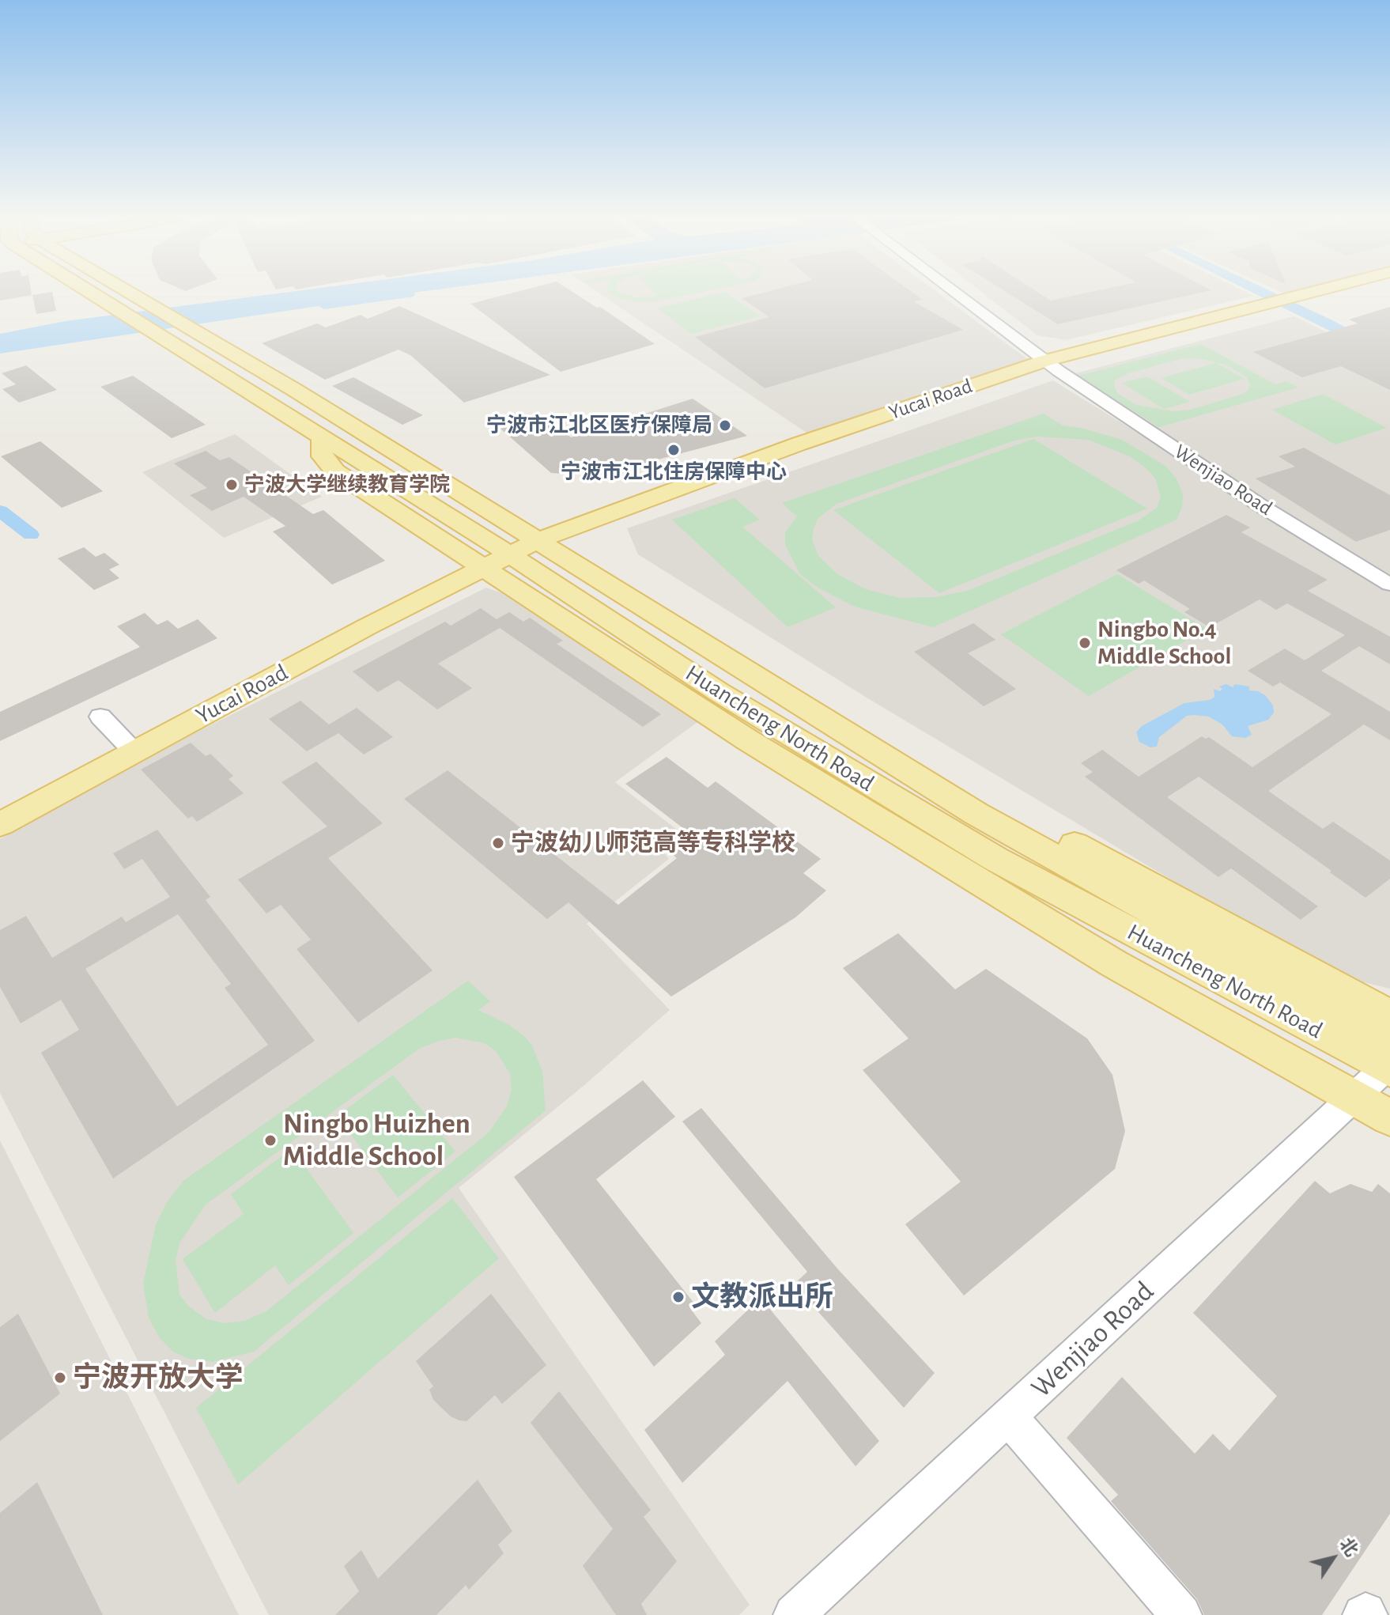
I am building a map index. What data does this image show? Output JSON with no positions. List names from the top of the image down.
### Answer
{
  "streets": {
    "main road": ["Yucai Road", "Huancheng North Road"],
    "street": ["Wenjiao Road"]
  },
  "crossings": [
    ["Yucai Road", "Wenjiao Road"],
    ["Yucai Road", "Huancheng North Road"],
    ["Wenjiao Road", "Huancheng North Road"]
  ],
  "places": [
    "宁波市江北区医疗保障局",
    "宁波市江北住房保障中心",
    "宁波大学继续教育学院",
    "Ningbo No.4 Middle School",
    "宁波幼儿师范高等专科学校",
    "Ningbo Huizhen Middle School",
    "文教派出所",
    "宁波开放大学"
  ],
  "north": "top right"
}
